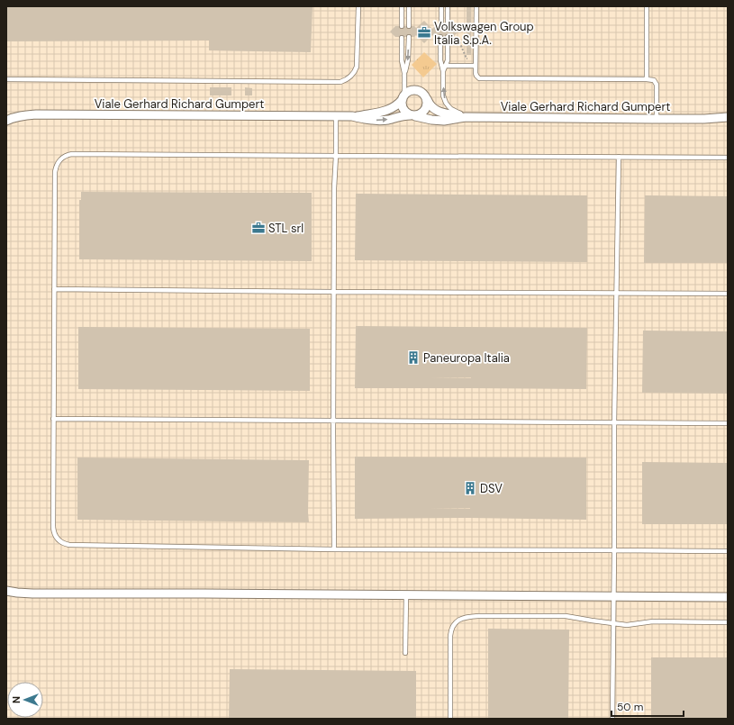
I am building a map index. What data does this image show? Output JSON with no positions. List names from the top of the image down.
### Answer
{
  "streets": {
    "street": ["Viale Gerhard Richard Gumpert"]
  },
  "places": {
    "office": ["Volkswagen Group Italia S.p.A.", "STL srl"],
    "building": ["Paneuropa Italia", "DSV"]
  },
  "scale_bar": "50 m",
  "north": "left"
}
